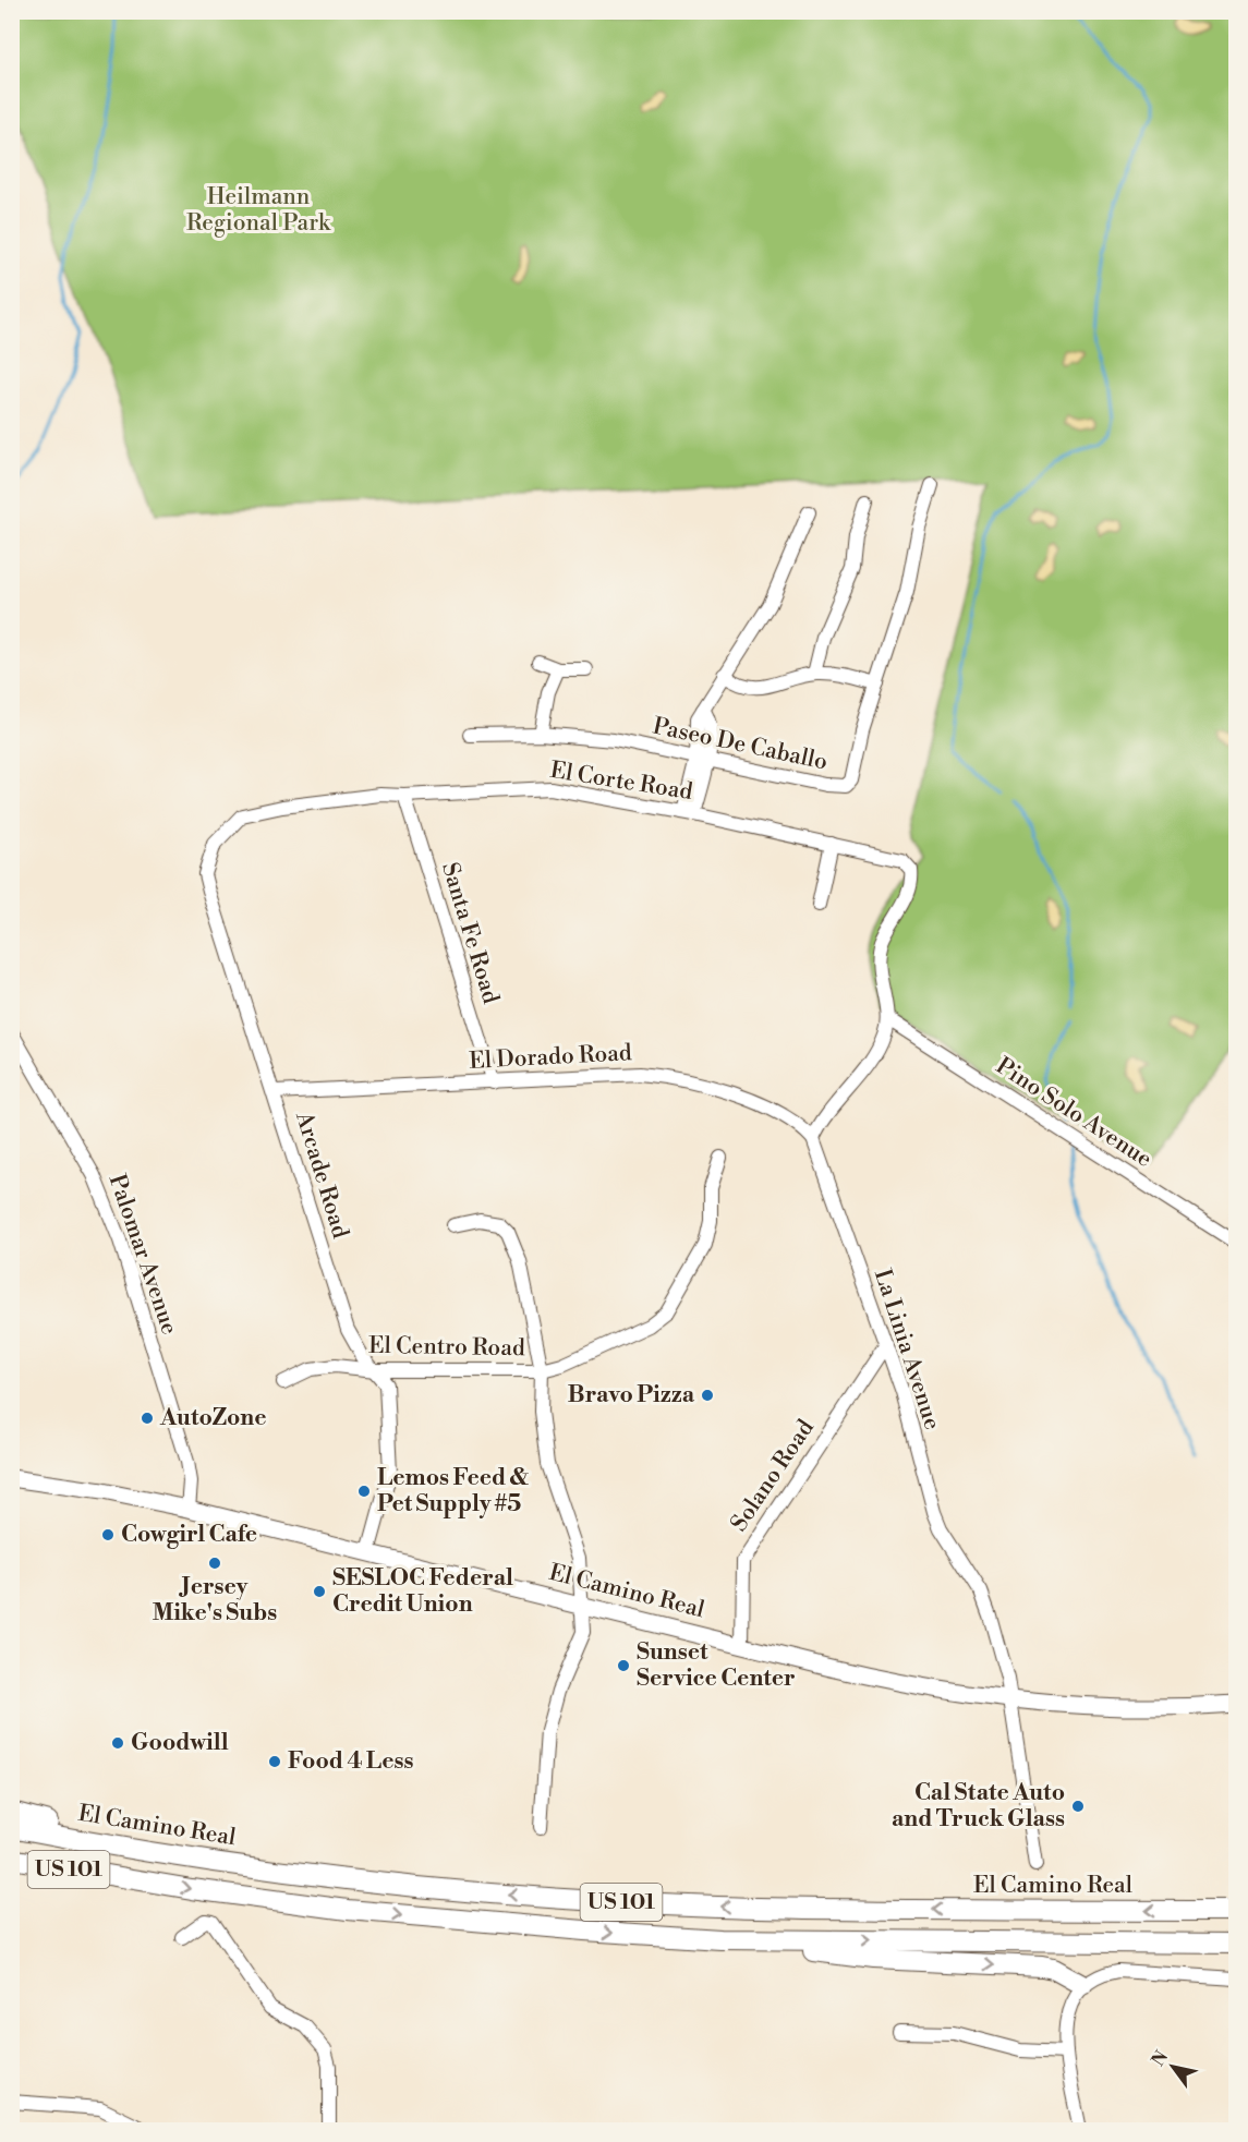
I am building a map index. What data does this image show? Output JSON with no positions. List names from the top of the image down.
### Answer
{
  "streets": {
    "highway": ["El Camino Real", "US 101"],
    "street": [
      "Paseo De Caballo",
      "El Corte Road",
      "Santa Fe Road",
      "El Dorado Road",
      "Pino Solo Avenue",
      "Arcade Road",
      "Palomar Avenue",
      "El Centro Road",
      "La Linia Avenue",
      "Solano Road"
    ]
  },
  "crossings": [
    ["El Corte Road", "Santa Fe Road"],
    ["El Corte Road", "Pino Solo Avenue"],
    ["El Corte Road", "Arcade Road"],
    ["Santa Fe Road", "El Dorado Road"],
    ["El Dorado Road", "Arcade Road"],
    ["El Dorado Road", "La Linia Avenue"],
    ["Arcade Road", "El Centro Road"],
    ["Arcade Road", "El Camino Real"],
    ["Palomar Avenue", "El Camino Real"],
    ["La Linia Avenue", "Solano Road"],
    ["La Linia Avenue", "El Camino Real"],
    ["Solano Road", "El Camino Real"]
  ],
  "one_way": ["El Camino Real"],
  "parks": ["Heilmann Regional Park"],
  "places": [
    "Bravo Pizza",
    "AutoZone",
    "Lemos Feed & Pet Supply #5",
    "Cowgirl Cafe",
    "Jersey Mike's Subs",
    "SESLOC Federal Credit Union",
    "Sunset Service Center",
    "Goodwill",
    "Food 4 Less",
    "Cal State Auto and Truck Glass"
  ],
  "north": "top left"
}
